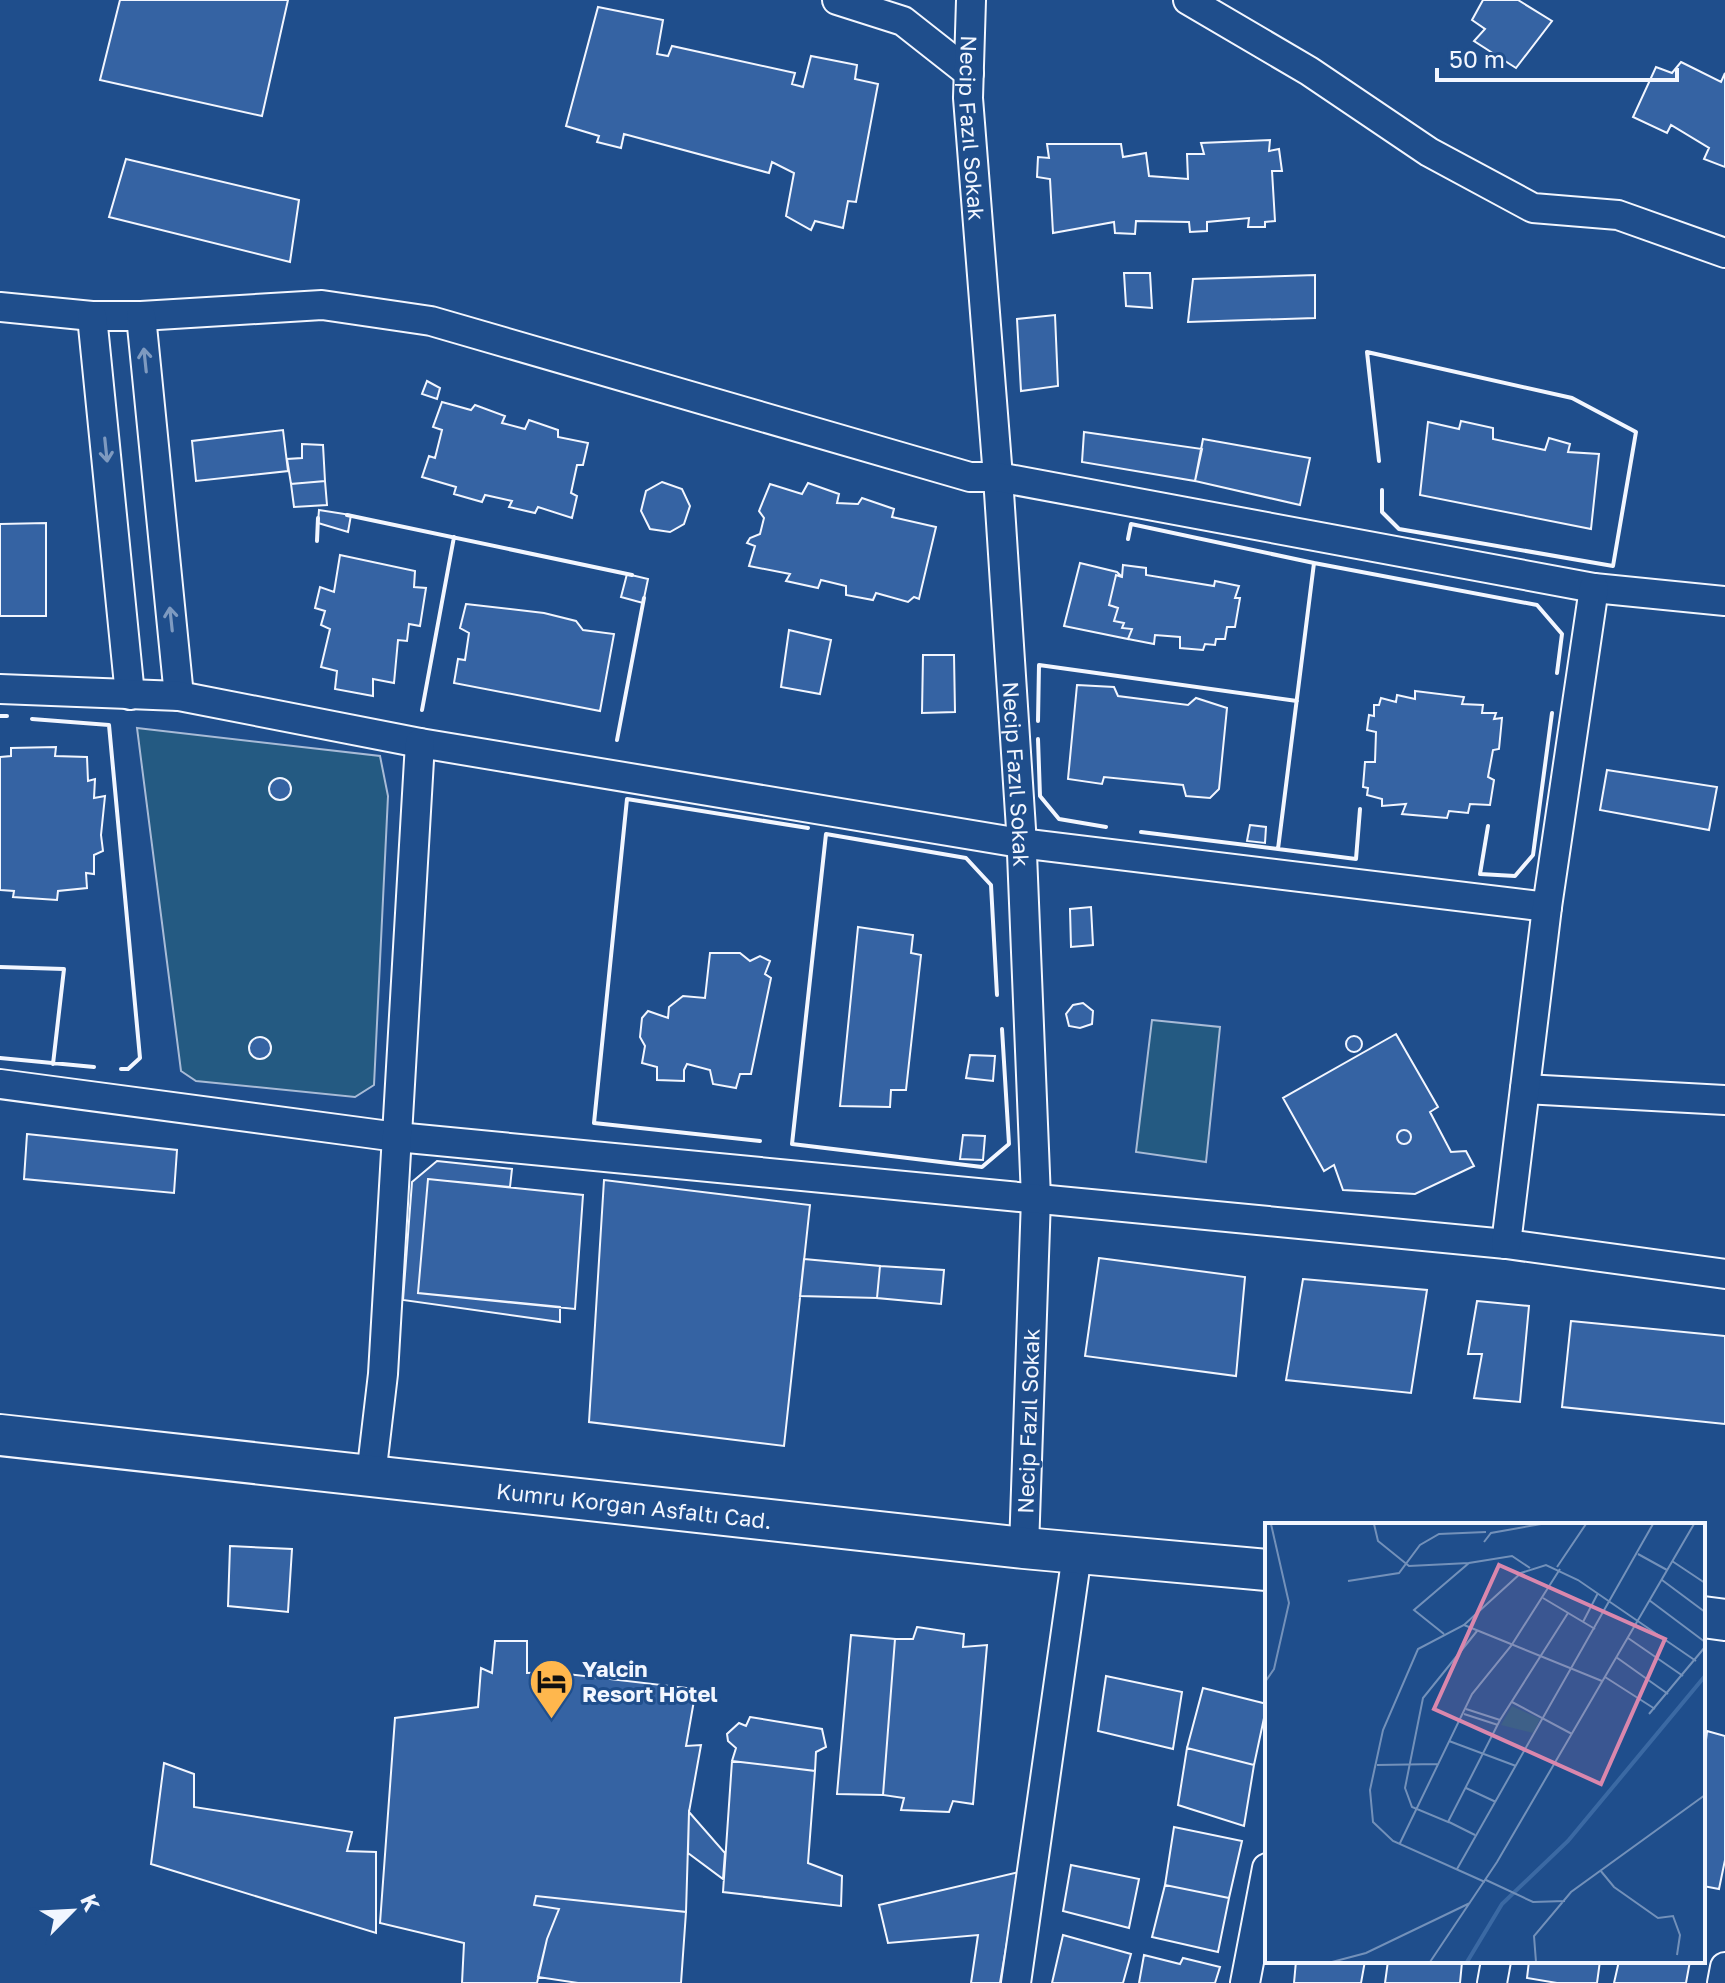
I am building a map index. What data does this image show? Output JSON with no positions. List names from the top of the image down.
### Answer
{
  "streets": {
    "main road": ["Kumru Korgan Asfaltı Cad."],
    "street": ["Necip Fazıl Sokak"]
  },
  "crossings": [
    ["Necip Fazıl Sokak", "Kumru Korgan Asfaltı Cad."]
  ],
  "places": {
    "hotel": ["Yalcin Resort Hotel"]
  },
  "scale_bar": "50 m",
  "north": "top right"
}
